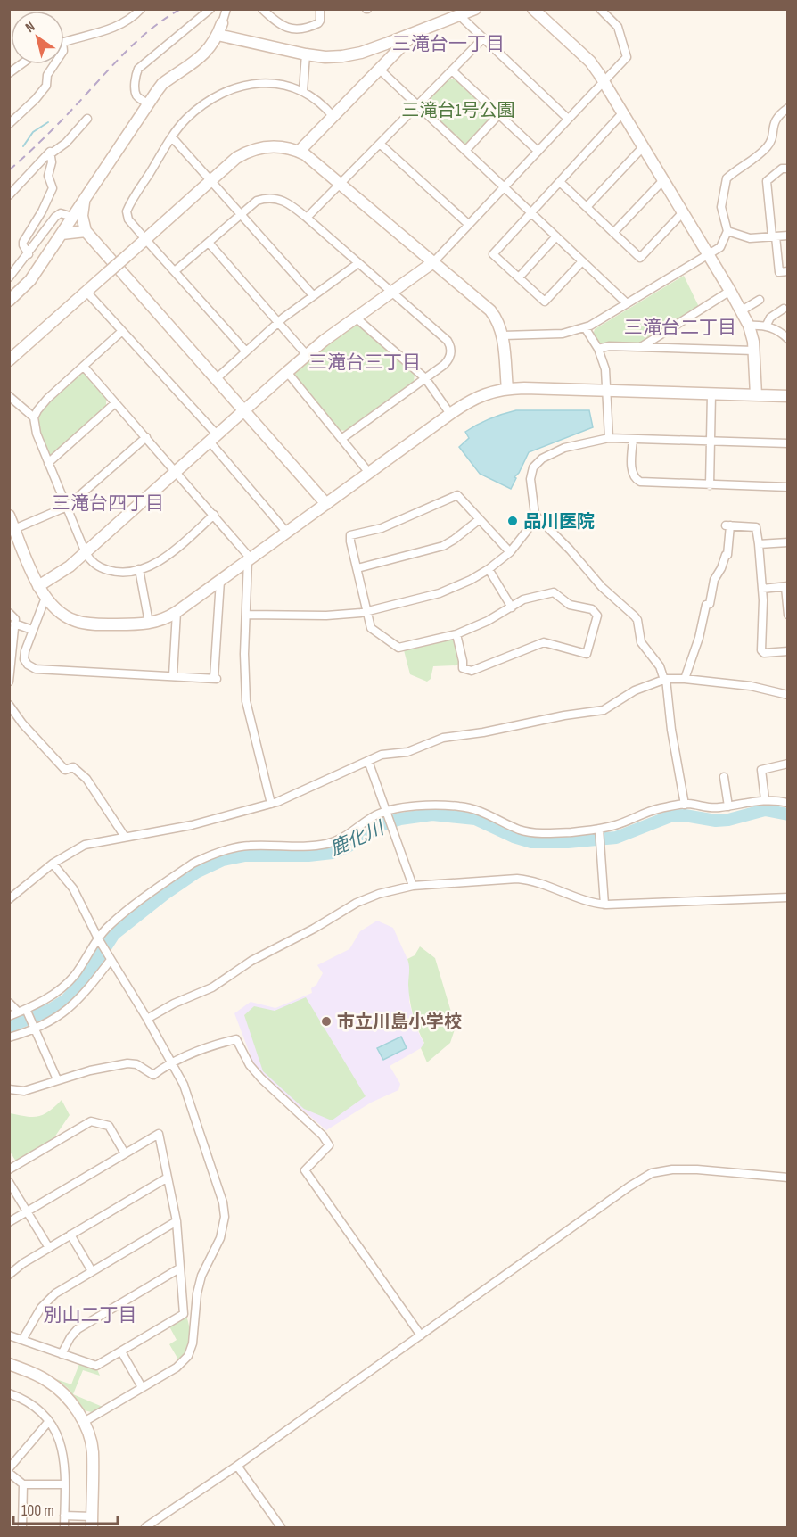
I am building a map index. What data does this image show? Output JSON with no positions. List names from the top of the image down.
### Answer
{
  "districts": [
    "三滝台一丁目",
    "三滝台二丁目",
    "三滝台三丁目",
    "三滝台四丁目",
    "別山二丁目"
  ],
  "water": ["鹿化川"],
  "parks": ["三滝台1号公園"],
  "places": ["品川医院", "市立川島小学校"],
  "scale_bar": "100 m",
  "north": "top left"
}
